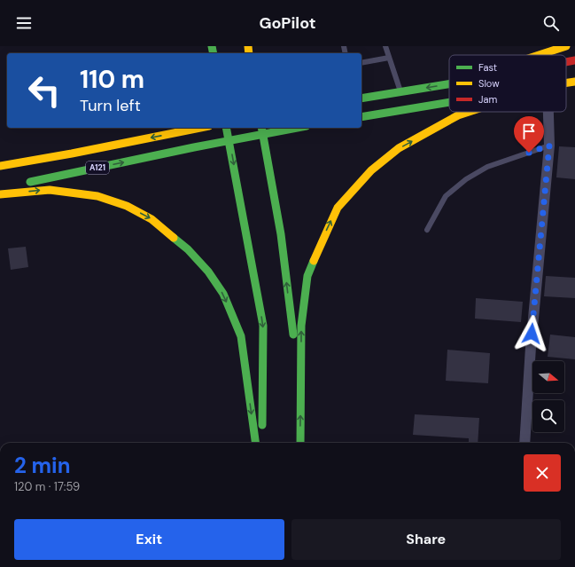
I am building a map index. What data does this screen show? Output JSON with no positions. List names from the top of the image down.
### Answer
{
  "streets": {
    "highway": ["A121"]
  },
  "legend": ["Fast", "Slow", "Jam"],
  "north": "right",
  "page": {
    "header": "GoPilot",
    "turn": ["110 m", "Turn left"],
    "heading": ["2 min", "120 m · 17:59"],
    "buttons": ["Exit", "Share"]
  }
}
